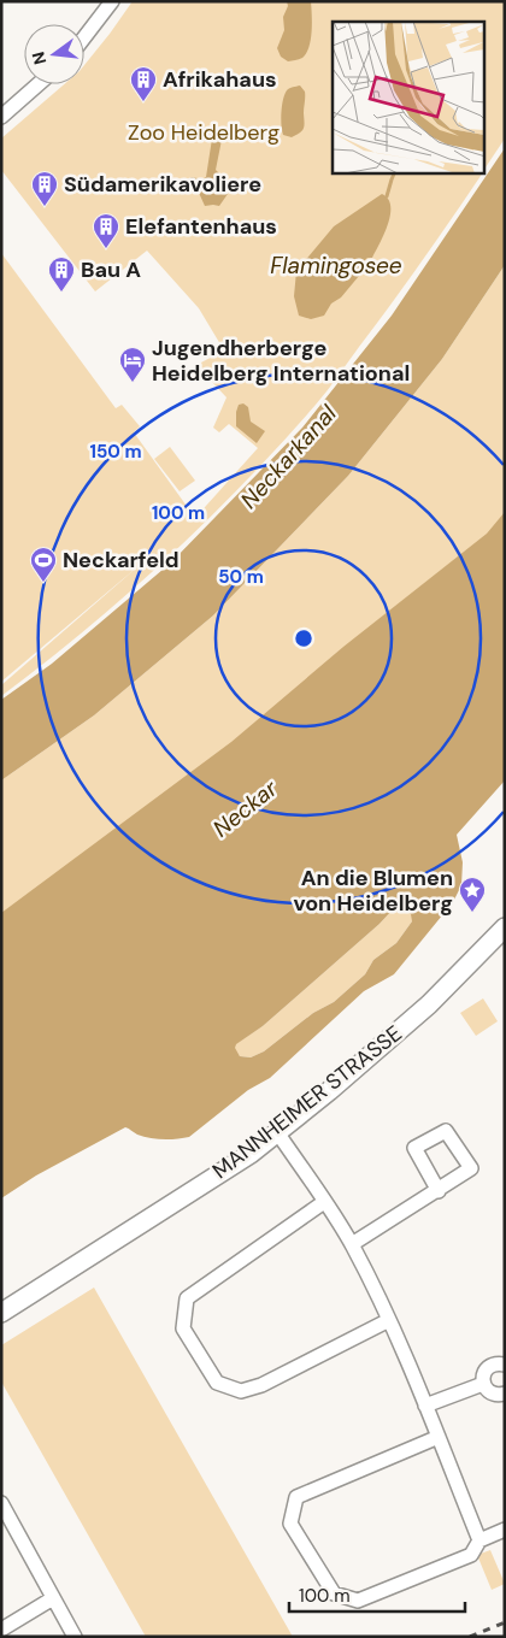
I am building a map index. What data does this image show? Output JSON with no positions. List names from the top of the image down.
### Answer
{
  "streets": {
    "street": ["MANNHEIMER STRASSE"]
  },
  "water": ["Flamingosee", "Neckarkanal", "Neckar"],
  "parks": ["Zoo Heidelberg"],
  "places": {
    "building": [
      "Afrikahaus",
      "Südamerikavoliere",
      "Elefantenhaus",
      "Bau A"
    ],
    "hotel": ["Jugendherberge Heidelberg International"],
    "sports": ["Neckarfeld"],
    "place": ["An die Blumen von Heidelberg"]
  },
  "scale_bar": "100 m",
  "north": "left",
  "rings": ["150 m", "100 m", "50 m"]
}
